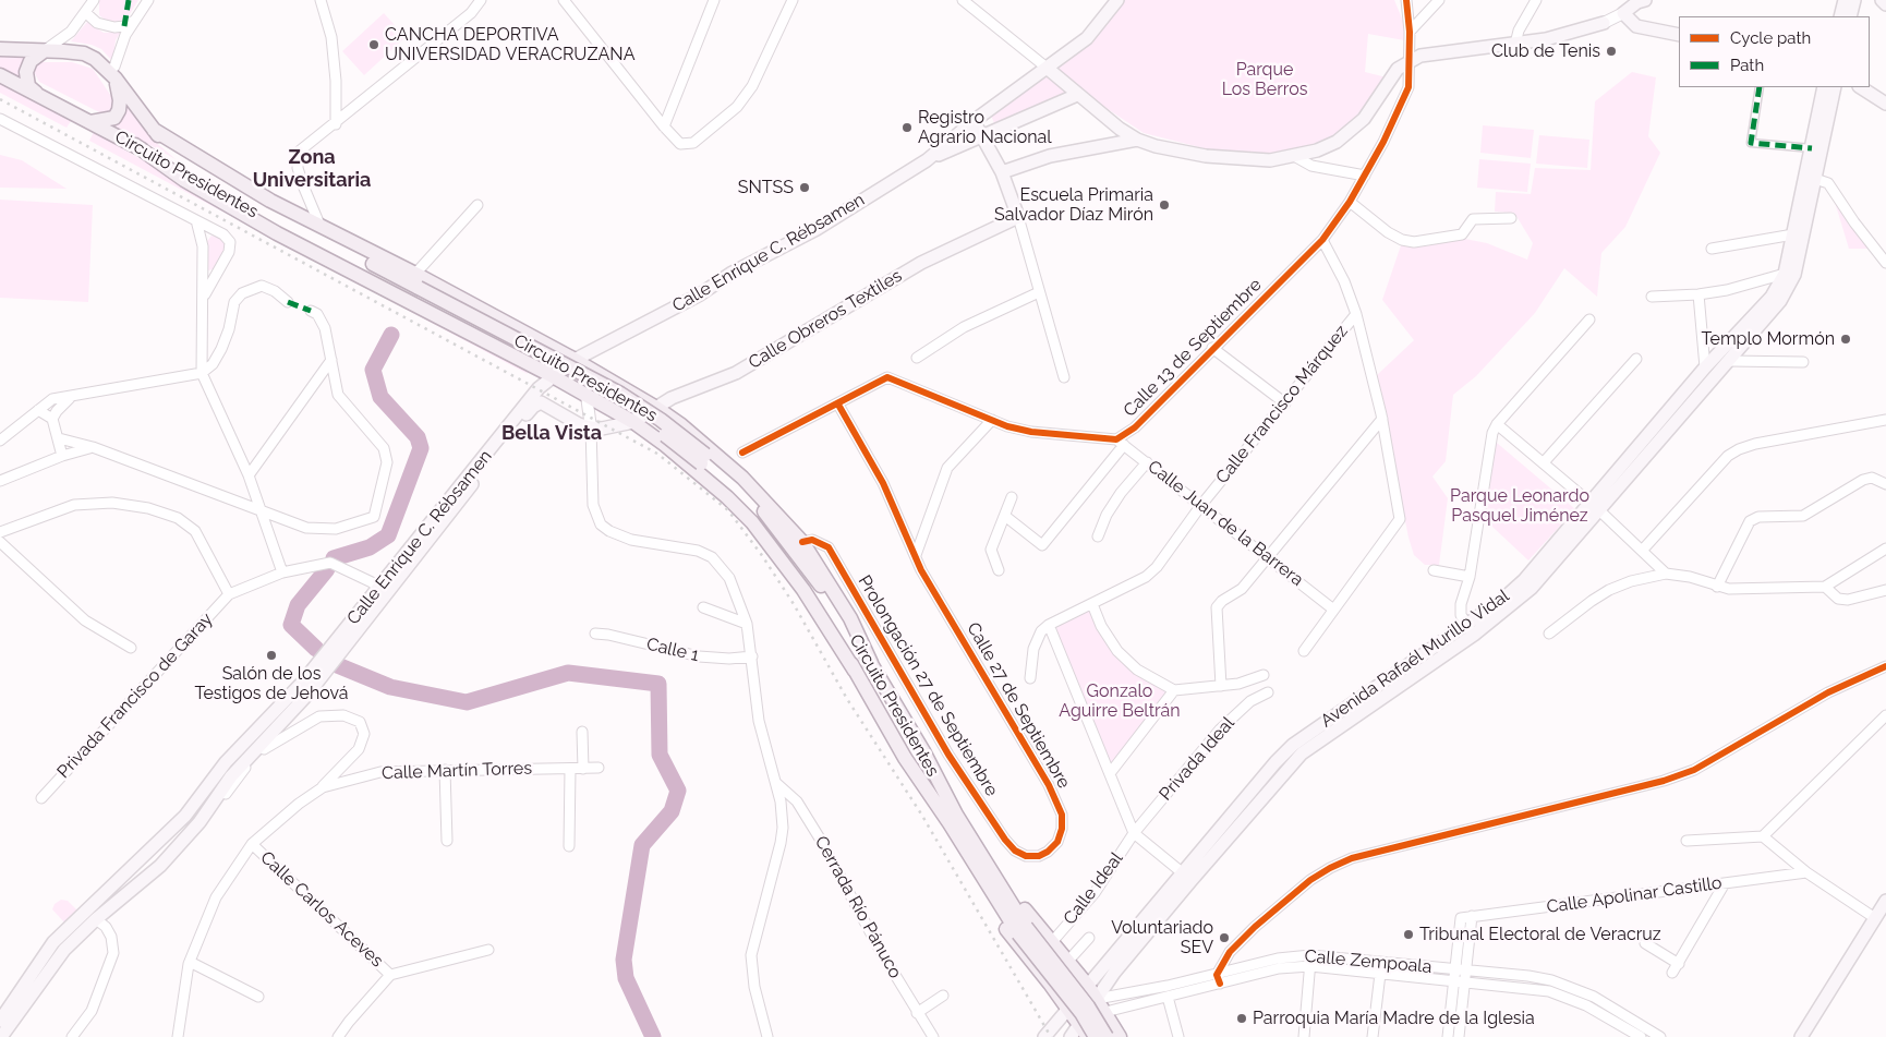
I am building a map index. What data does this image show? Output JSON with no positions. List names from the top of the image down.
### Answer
{
  "streets": {
    "main road": [
      "Circuito Presidentes",
      "Calle Enrique C. Rébsamen",
      "Calle Obreros Textiles",
      "Avenida Rafaél Murillo Vidal"
    ],
    "street": [
      "Calle 13 de Septiembre",
      "Calle Francisco Márquez",
      "Calle Juan de la Barrera",
      "Calle 1",
      "Prolongación 27 de Septiembre",
      "Privada Francisco de Garay",
      "Calle 27 de Septiembre",
      "Privada Ideal",
      "Calle Martín Torres",
      "Calle Ideal",
      "Calle Apolinar Castillo",
      "Cerrada Río Pánuco",
      "Calle Carlos Aceves",
      "Calle Zempoala"
    ]
  },
  "crossings": [
    ["Calle Enrique C. Rébsamen", "Calle Obreros Textiles"],
    ["Calle 13 de Septiembre", "Calle Juan de la Barrera"],
    ["Calle 13 de Septiembre", "Calle 27 de Septiembre"],
    ["Calle Francisco Márquez", "Calle Juan de la Barrera"],
    ["Avenida Rafaél Murillo Vidal", "Calle Zempoala"],
    ["Prolongación 27 de Septiembre", "Calle 27 de Septiembre"],
    ["Privada Ideal", "Calle Ideal"],
    ["Calle Martín Torres", "Calle Carlos Aceves"],
    ["Calle Apolinar Castillo", "Calle Zempoala"]
  ],
  "districts": ["Zona Universitaria", "Bella Vista"],
  "parks": ["Parque Los Berros", "Parque Leonardo Pasquel Jiménez", "Gonzalo Aguirre Beltrán"],
  "places": [
    "CANCHA DEPORTIVA UNIVERSIDAD VERACRUZANA",
    "Club de Tenis",
    "Registro Agrario Nacional",
    "SNTSS",
    "Escuela Primaria Salvador Díaz Mirón",
    "Templo Mormón",
    "Salón de los Testigos de Jehová",
    "Tribunal Electoral de Veracruz",
    "Voluntariado SEV",
    "Parroquia María Madre de la Iglesia"
  ],
  "legend": ["Cycle path", "Path"]
}
